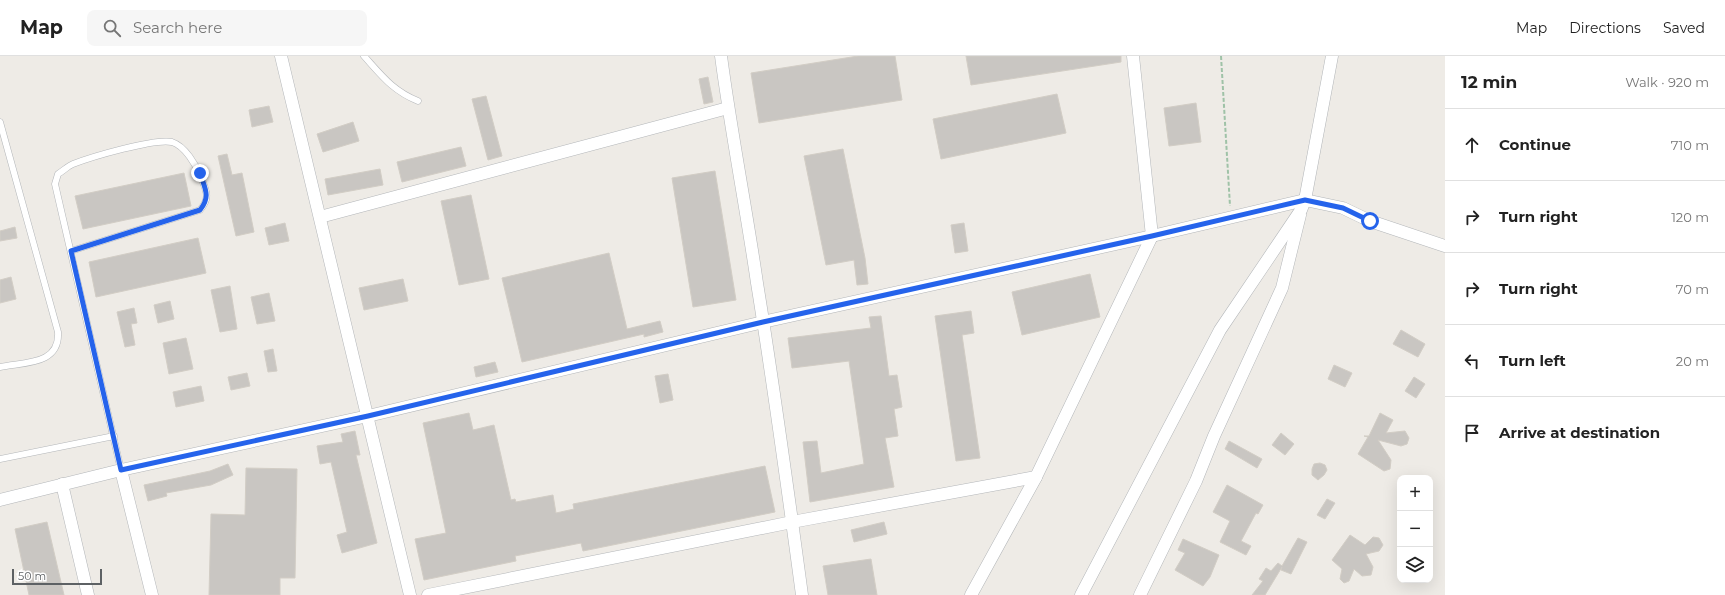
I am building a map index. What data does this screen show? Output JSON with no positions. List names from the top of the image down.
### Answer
{
  "scale_bar": "50 m",
  "page": {
    "header": "Map",
    "search": "Search here",
    "nav": ["Map", "Directions", "Saved"],
    "heading": ["12 min", "Walk · 920 m"],
    "list": [
      ["Continue", "710 m"],
      ["Turn right", "120 m"],
      ["Turn right", "70 m"],
      ["Turn left", "20 m"],
      "Arrive at destination"
    ],
    "map_buttons": ["+", "−"],
    "scale": "50 m"
  }
}
